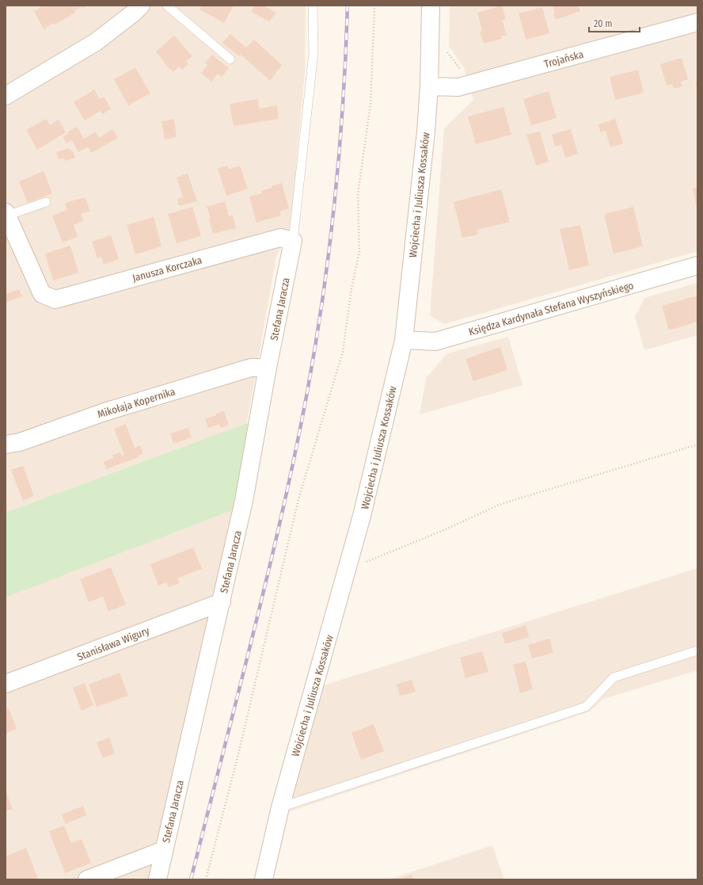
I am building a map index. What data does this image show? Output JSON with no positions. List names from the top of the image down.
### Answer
{
  "streets": {
    "street": [
      "Trojańska",
      "Wojciecha i Juliusza Kossaków",
      "Janusza Korczaka",
      "Księdza Kardynała Stefana Wyszyńskiego",
      "Stefana Jaracza",
      "Mikołaja Kopernika",
      "Stanisława Wigury"
    ]
  },
  "crossings": [
    ["Trojańska", "Wojciecha i Juliusza Kossaków"],
    ["Wojciecha i Juliusza Kossaków", "Księdza Kardynała Stefana Wyszyńskiego"],
    ["Janusza Korczaka", "Stefana Jaracza"],
    ["Stefana Jaracza", "Mikołaja Kopernika"],
    ["Stefana Jaracza", "Stanisława Wigury"]
  ],
  "scale_bar": "20 m"
}
